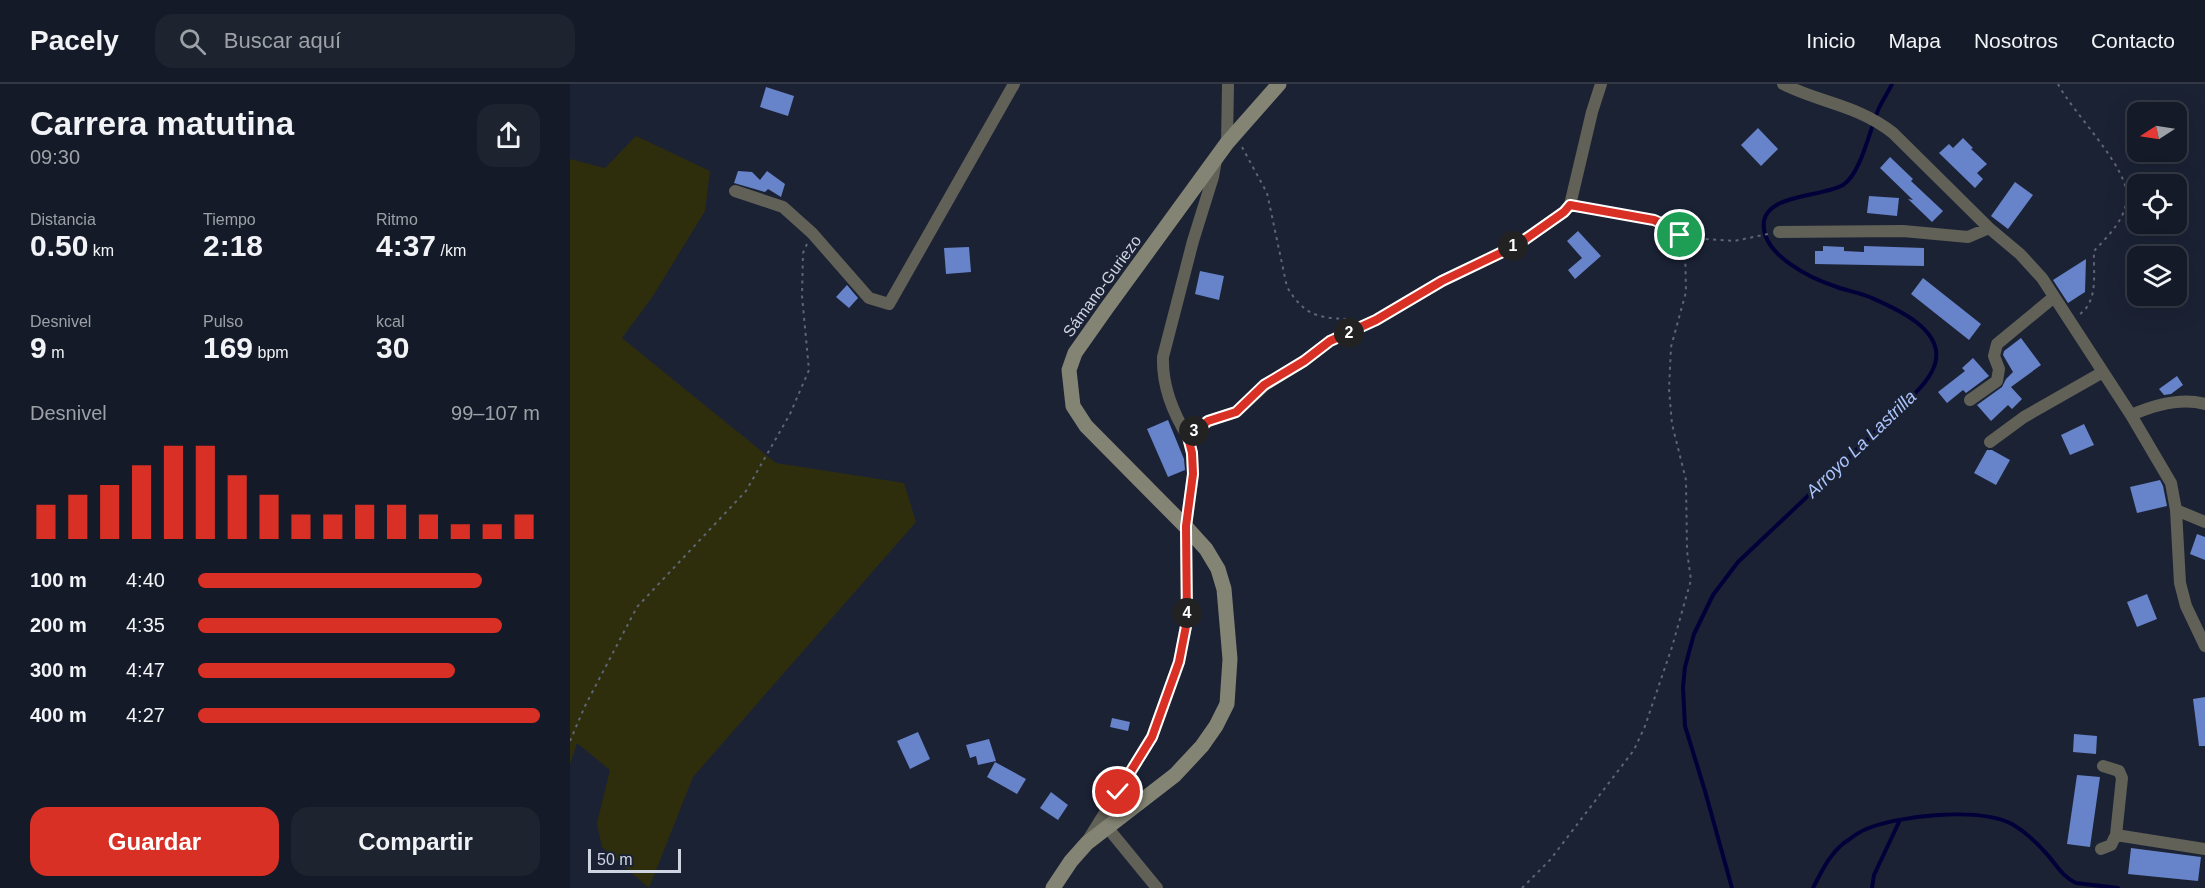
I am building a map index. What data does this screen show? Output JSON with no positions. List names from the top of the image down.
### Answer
{
  "streets": {
    "street": ["Sámano-Guriezo"]
  },
  "water": ["Arroyo La Lastrilla"],
  "scale_bar": "50 m",
  "north": "left",
  "page": {
    "header": "Pacely",
    "search": "Buscar aquí",
    "nav": [
      "Inicio",
      "Mapa",
      "Nosotros",
      "Contacto"
    ],
    "heading": ["Carrera matutina", "09:30"],
    "stats": [
      ["Distancia", "0.50 km"],
      ["Tiempo", "2:18"],
      ["Ritmo", "4:37 /km"],
      ["Desnivel", "9 m"],
      ["Pulso", "169 bpm"],
      ["kcal", "30"]
    ],
    "pins": [
      "1",
      "2",
      "3",
      "4"
    ],
    "chart": ["Desnivel", "99–107 m"],
    "list": [
      {
        "name": "100 m",
        "note": "4:40"
      },
      {
        "name": "200 m",
        "note": "4:35"
      },
      {
        "name": "300 m",
        "note": "4:47"
      },
      {
        "name": "400 m",
        "note": "4:27"
      }
    ],
    "buttons": ["Guardar", "Compartir"],
    "scale": "50 m"
  }
}
